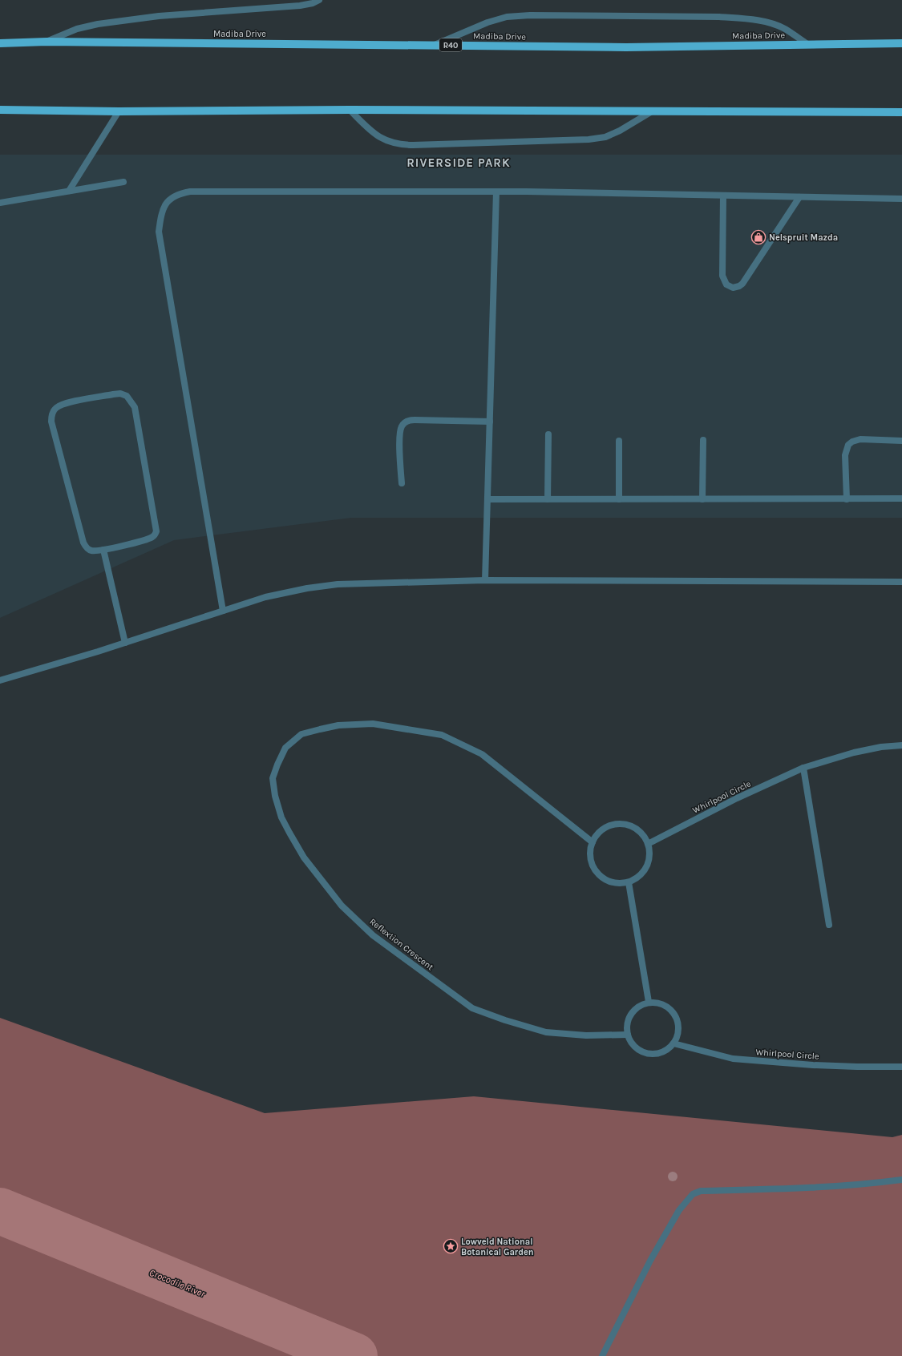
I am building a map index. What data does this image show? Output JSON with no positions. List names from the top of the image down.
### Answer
{
  "streets": {
    "main road": ["Madiba Drive", "R40"],
    "street": ["Whirlpool Circle", "Reflextion Crescent"]
  },
  "crossings": [
    ["Whirlpool Circle", "Reflextion Crescent"]
  ],
  "districts": ["RIVERSIDE PARK"],
  "water": ["Crocodile River"],
  "places": {
    "shop": ["Nelspruit Mazda"],
    "place": ["Lowveld National Botanical Garden"]
  }
}
